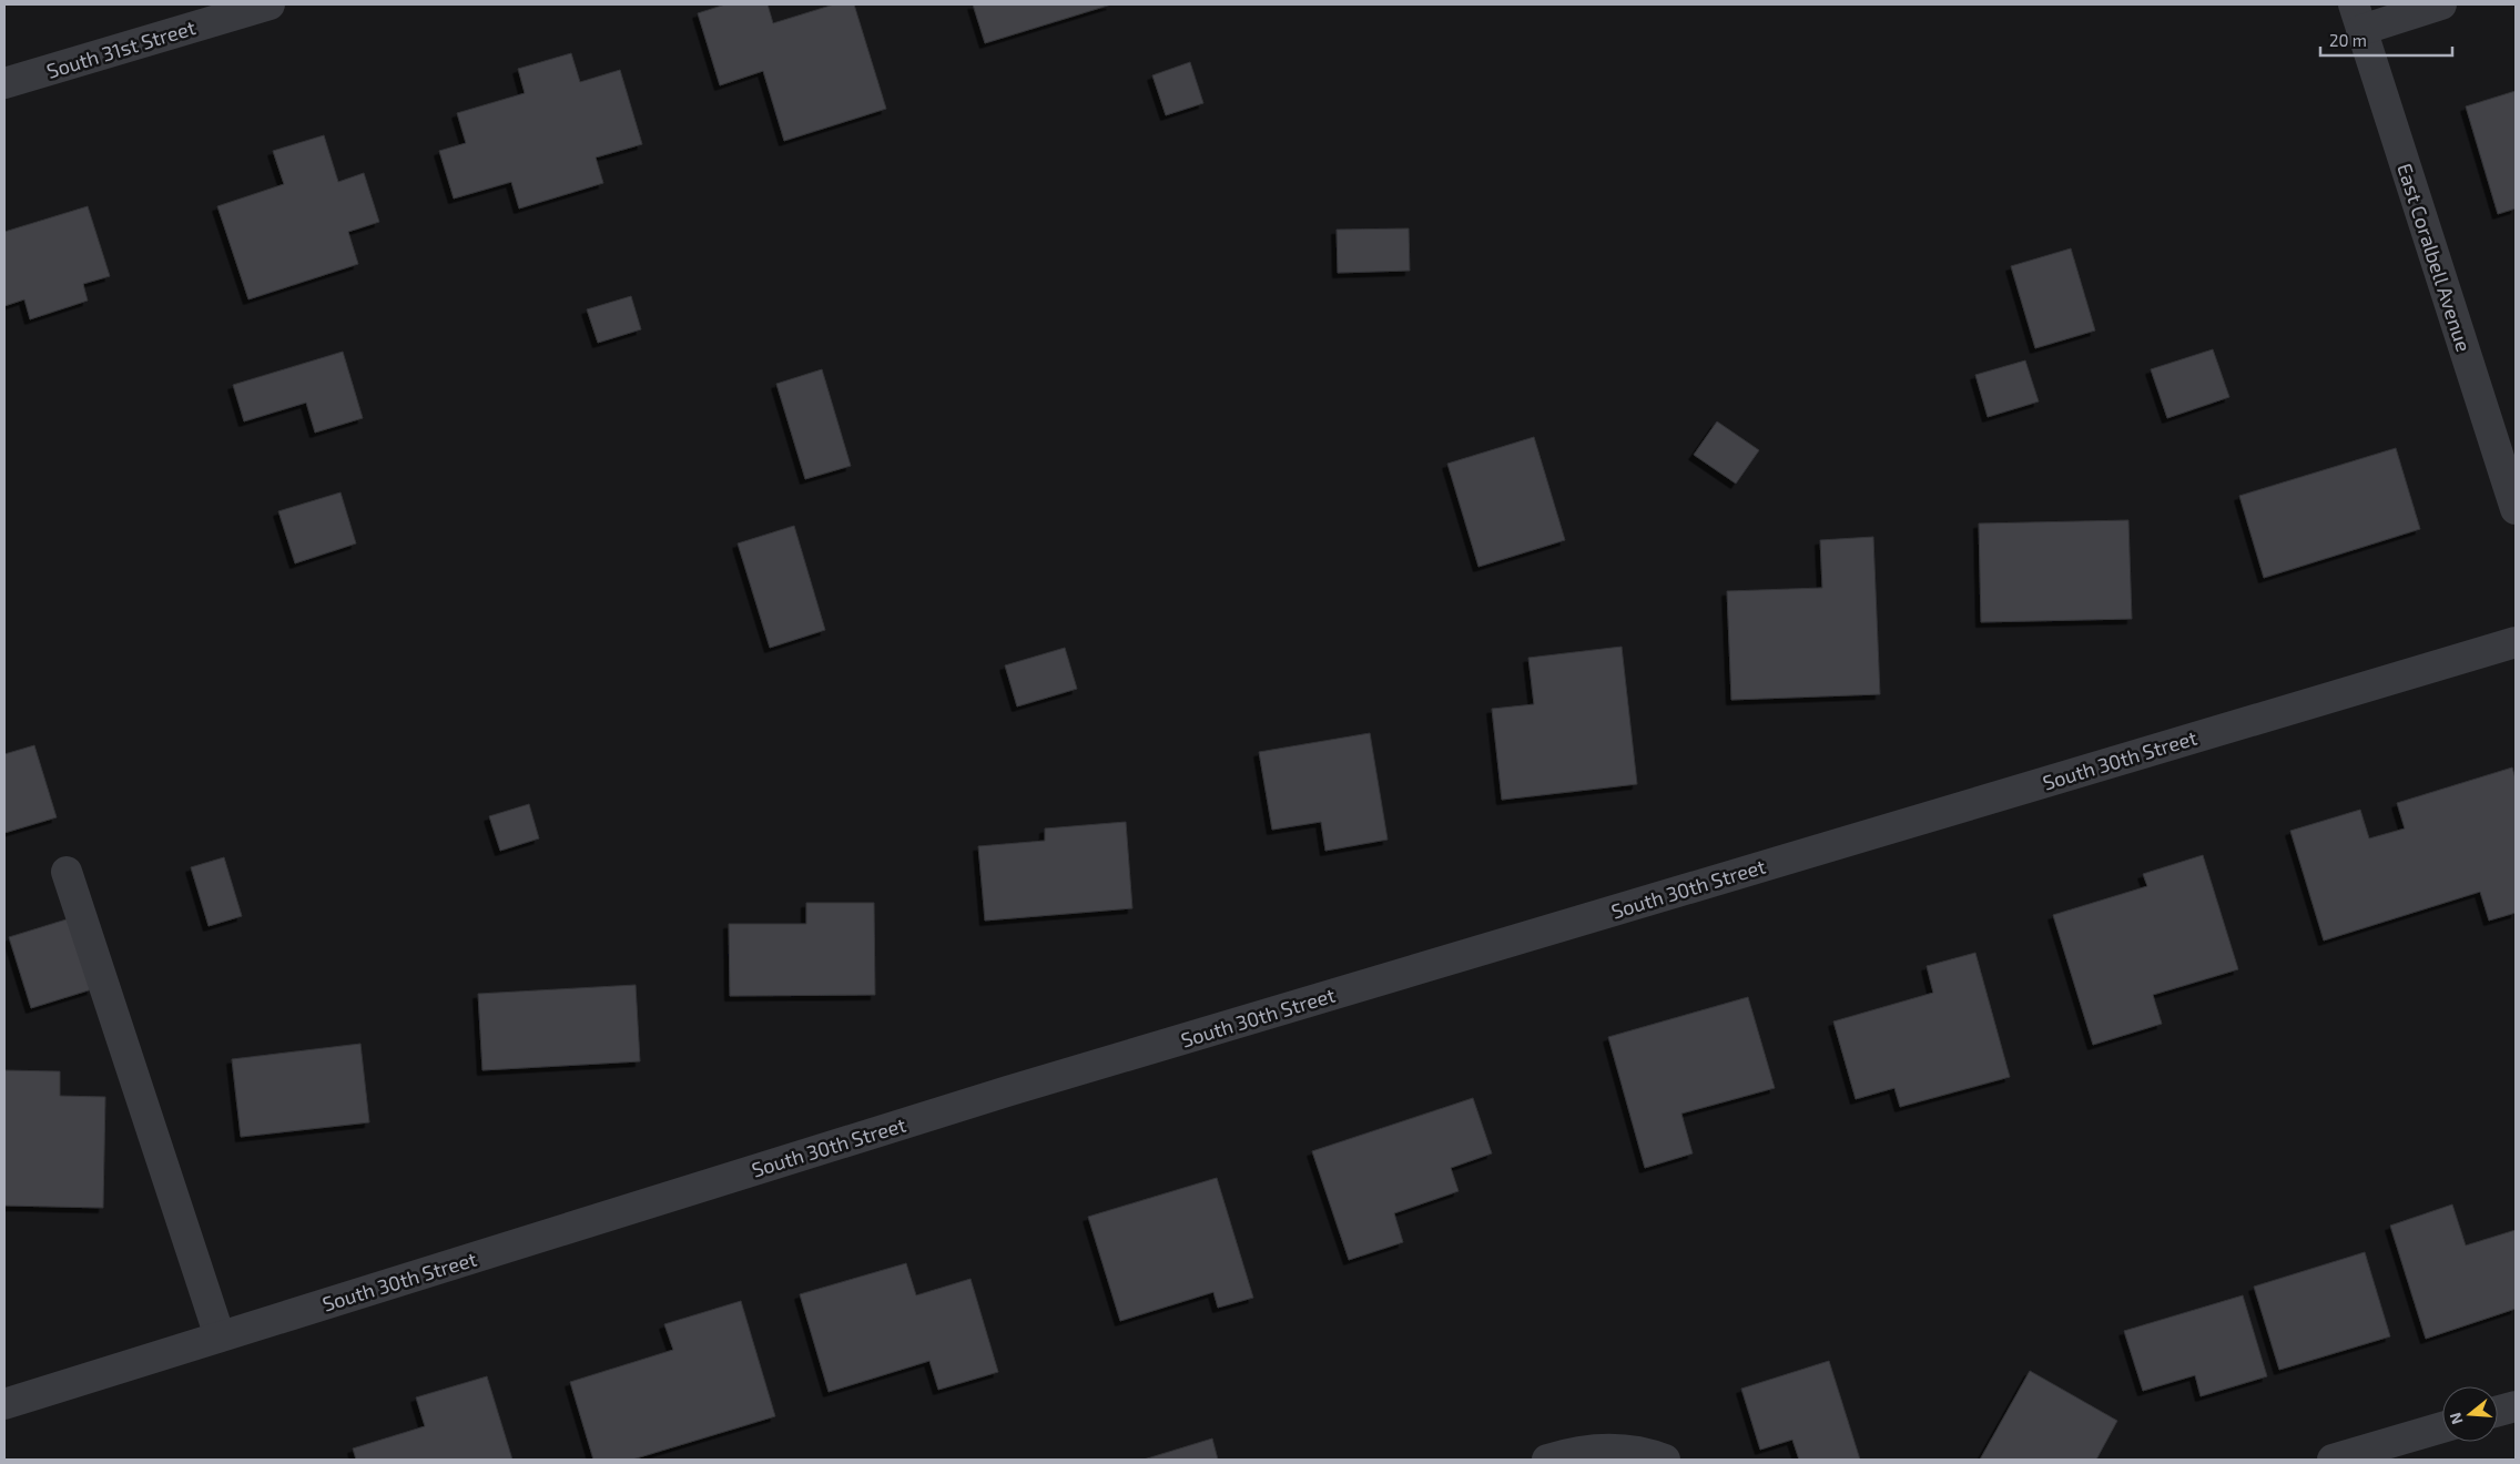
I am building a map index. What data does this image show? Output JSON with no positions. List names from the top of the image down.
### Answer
{
  "streets": {
    "street": ["South 31st Street", "East Coralbell Avenue", "South 30th Street"]
  },
  "scale_bar": "20 m",
  "north": "left"
}
